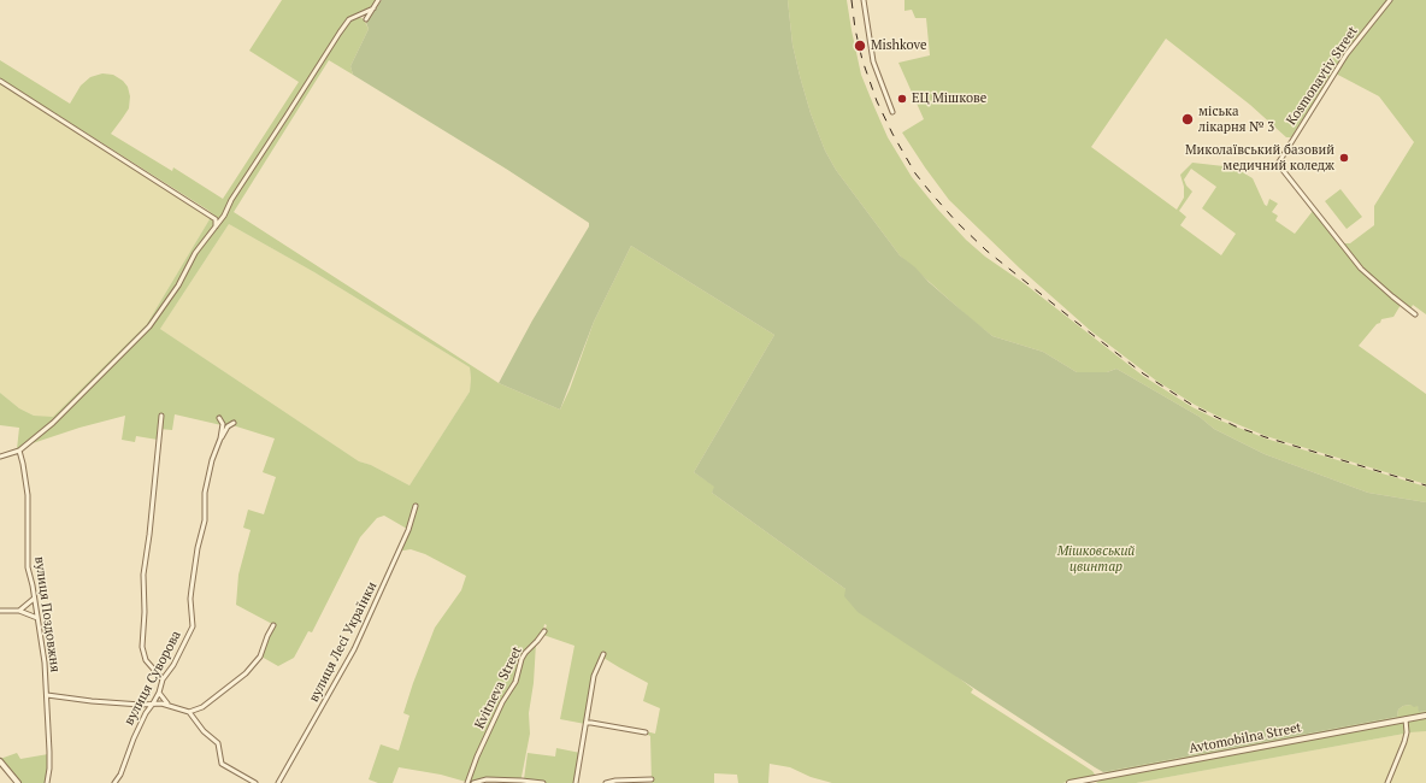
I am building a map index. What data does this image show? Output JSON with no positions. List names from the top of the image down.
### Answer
{
  "streets": {
    "street": [
      "Kosmonavtiv Street",
      "вулиця Поздовжня",
      "вулиця Лесі Українки",
      "вулиця Суворова",
      "Kvitneva Street",
      "Avtomobilna Street"
    ]
  },
  "parks": ["Мішковський цвинтар"],
  "places": [
    "Mishkove",
    "ЕЦ Мішкове",
    "міська лікарня № 3",
    "Миколаївський базовий медичний коледж"
  ]
}
